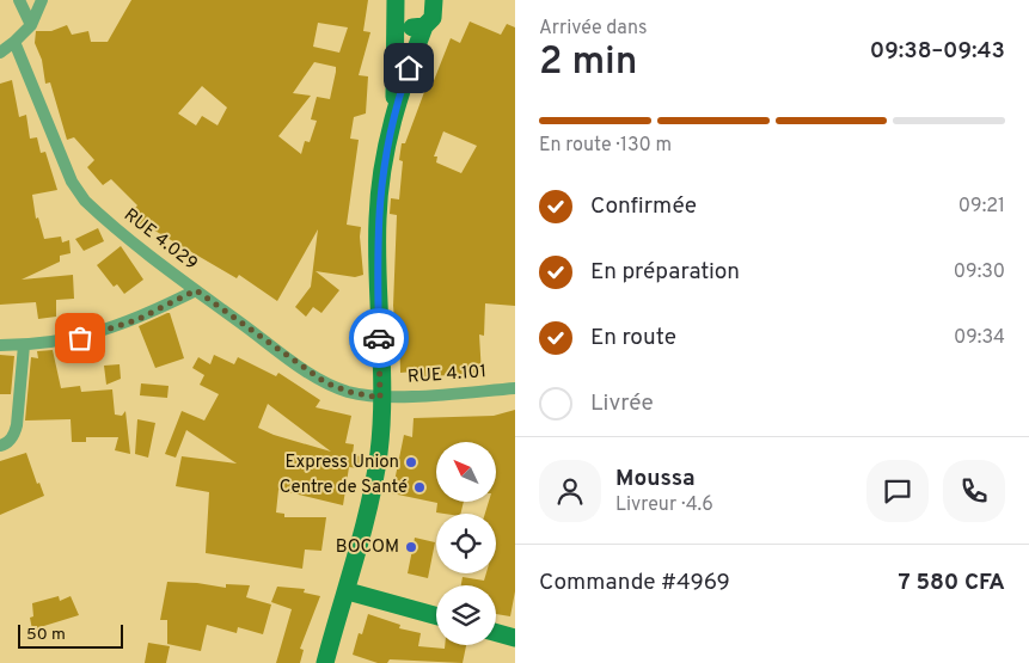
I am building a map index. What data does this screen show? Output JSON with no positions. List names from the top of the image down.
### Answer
{
  "streets": {
    "street": ["RUE 4.029", "RUE 4.101"]
  },
  "crossings": [
    ["RUE 4.029", "RUE 4.101"]
  ],
  "places": ["Express Union", "Centre de Santé", "BOCOM"],
  "scale_bar": "50 m",
  "north": "top left",
  "page": {
    "heading": ["2 min", "Arrivée dans", "09:38–09:43"],
    "panel": [
      "Moussa",
      "Livreur · 4.6",
      "Commande #4969",
      "7 580 CFA"
    ],
    "bar": "En route · 130 m",
    "list": [
      ["Confirmée", "09:21"],
      ["En préparation", "09:30"],
      ["En route", "09:34"],
      "Livrée"
    ],
    "scale": "50 m"
  }
}
